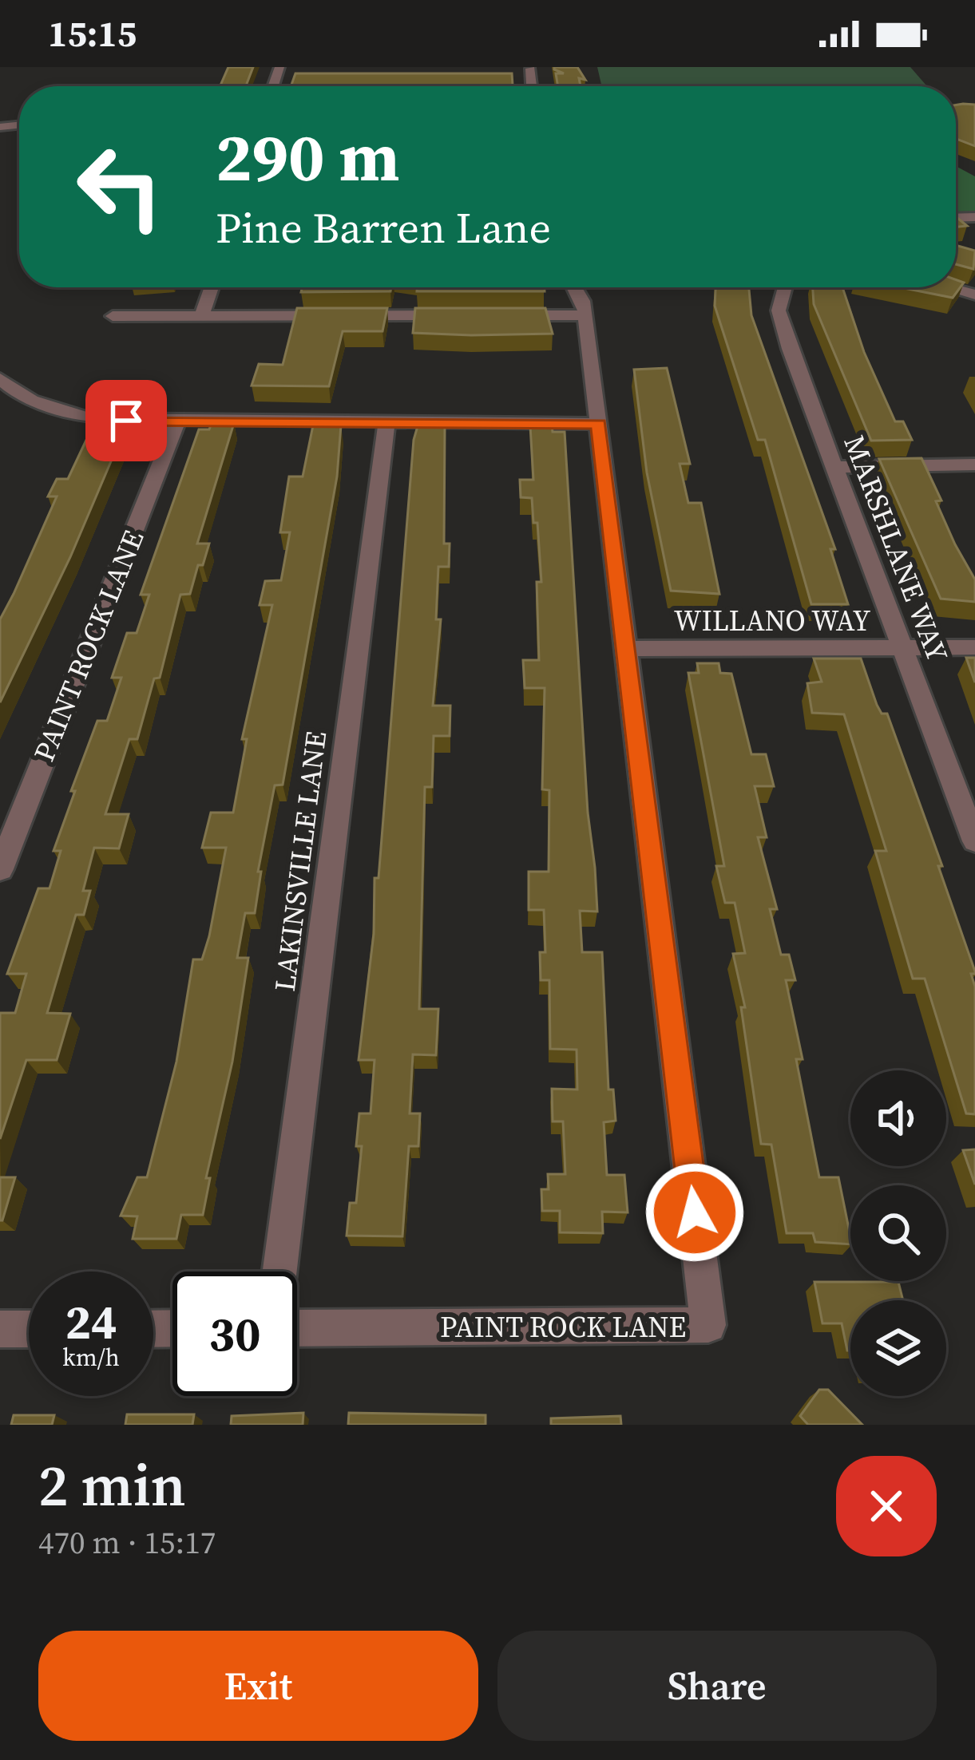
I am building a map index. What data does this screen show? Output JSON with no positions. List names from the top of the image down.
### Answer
{
  "streets": {
    "street": [
      "MARSHLANE WAY",
      "WILLANO WAY",
      "PAINT ROCK LANE",
      "LAKINSVILLE LANE"
    ]
  },
  "crossings": [
    ["MARSHLANE WAY", "WILLANO WAY"],
    ["WILLANO WAY", "PAINT ROCK LANE"]
  ],
  "page": {
    "status": "15:15",
    "turn": ["290 m", "Pine Barren Lane"],
    "speed": "24 km/h",
    "limit": "30",
    "heading": ["2 min", "470 m · 15:17"],
    "buttons": ["Exit", "Share"]
  }
}
